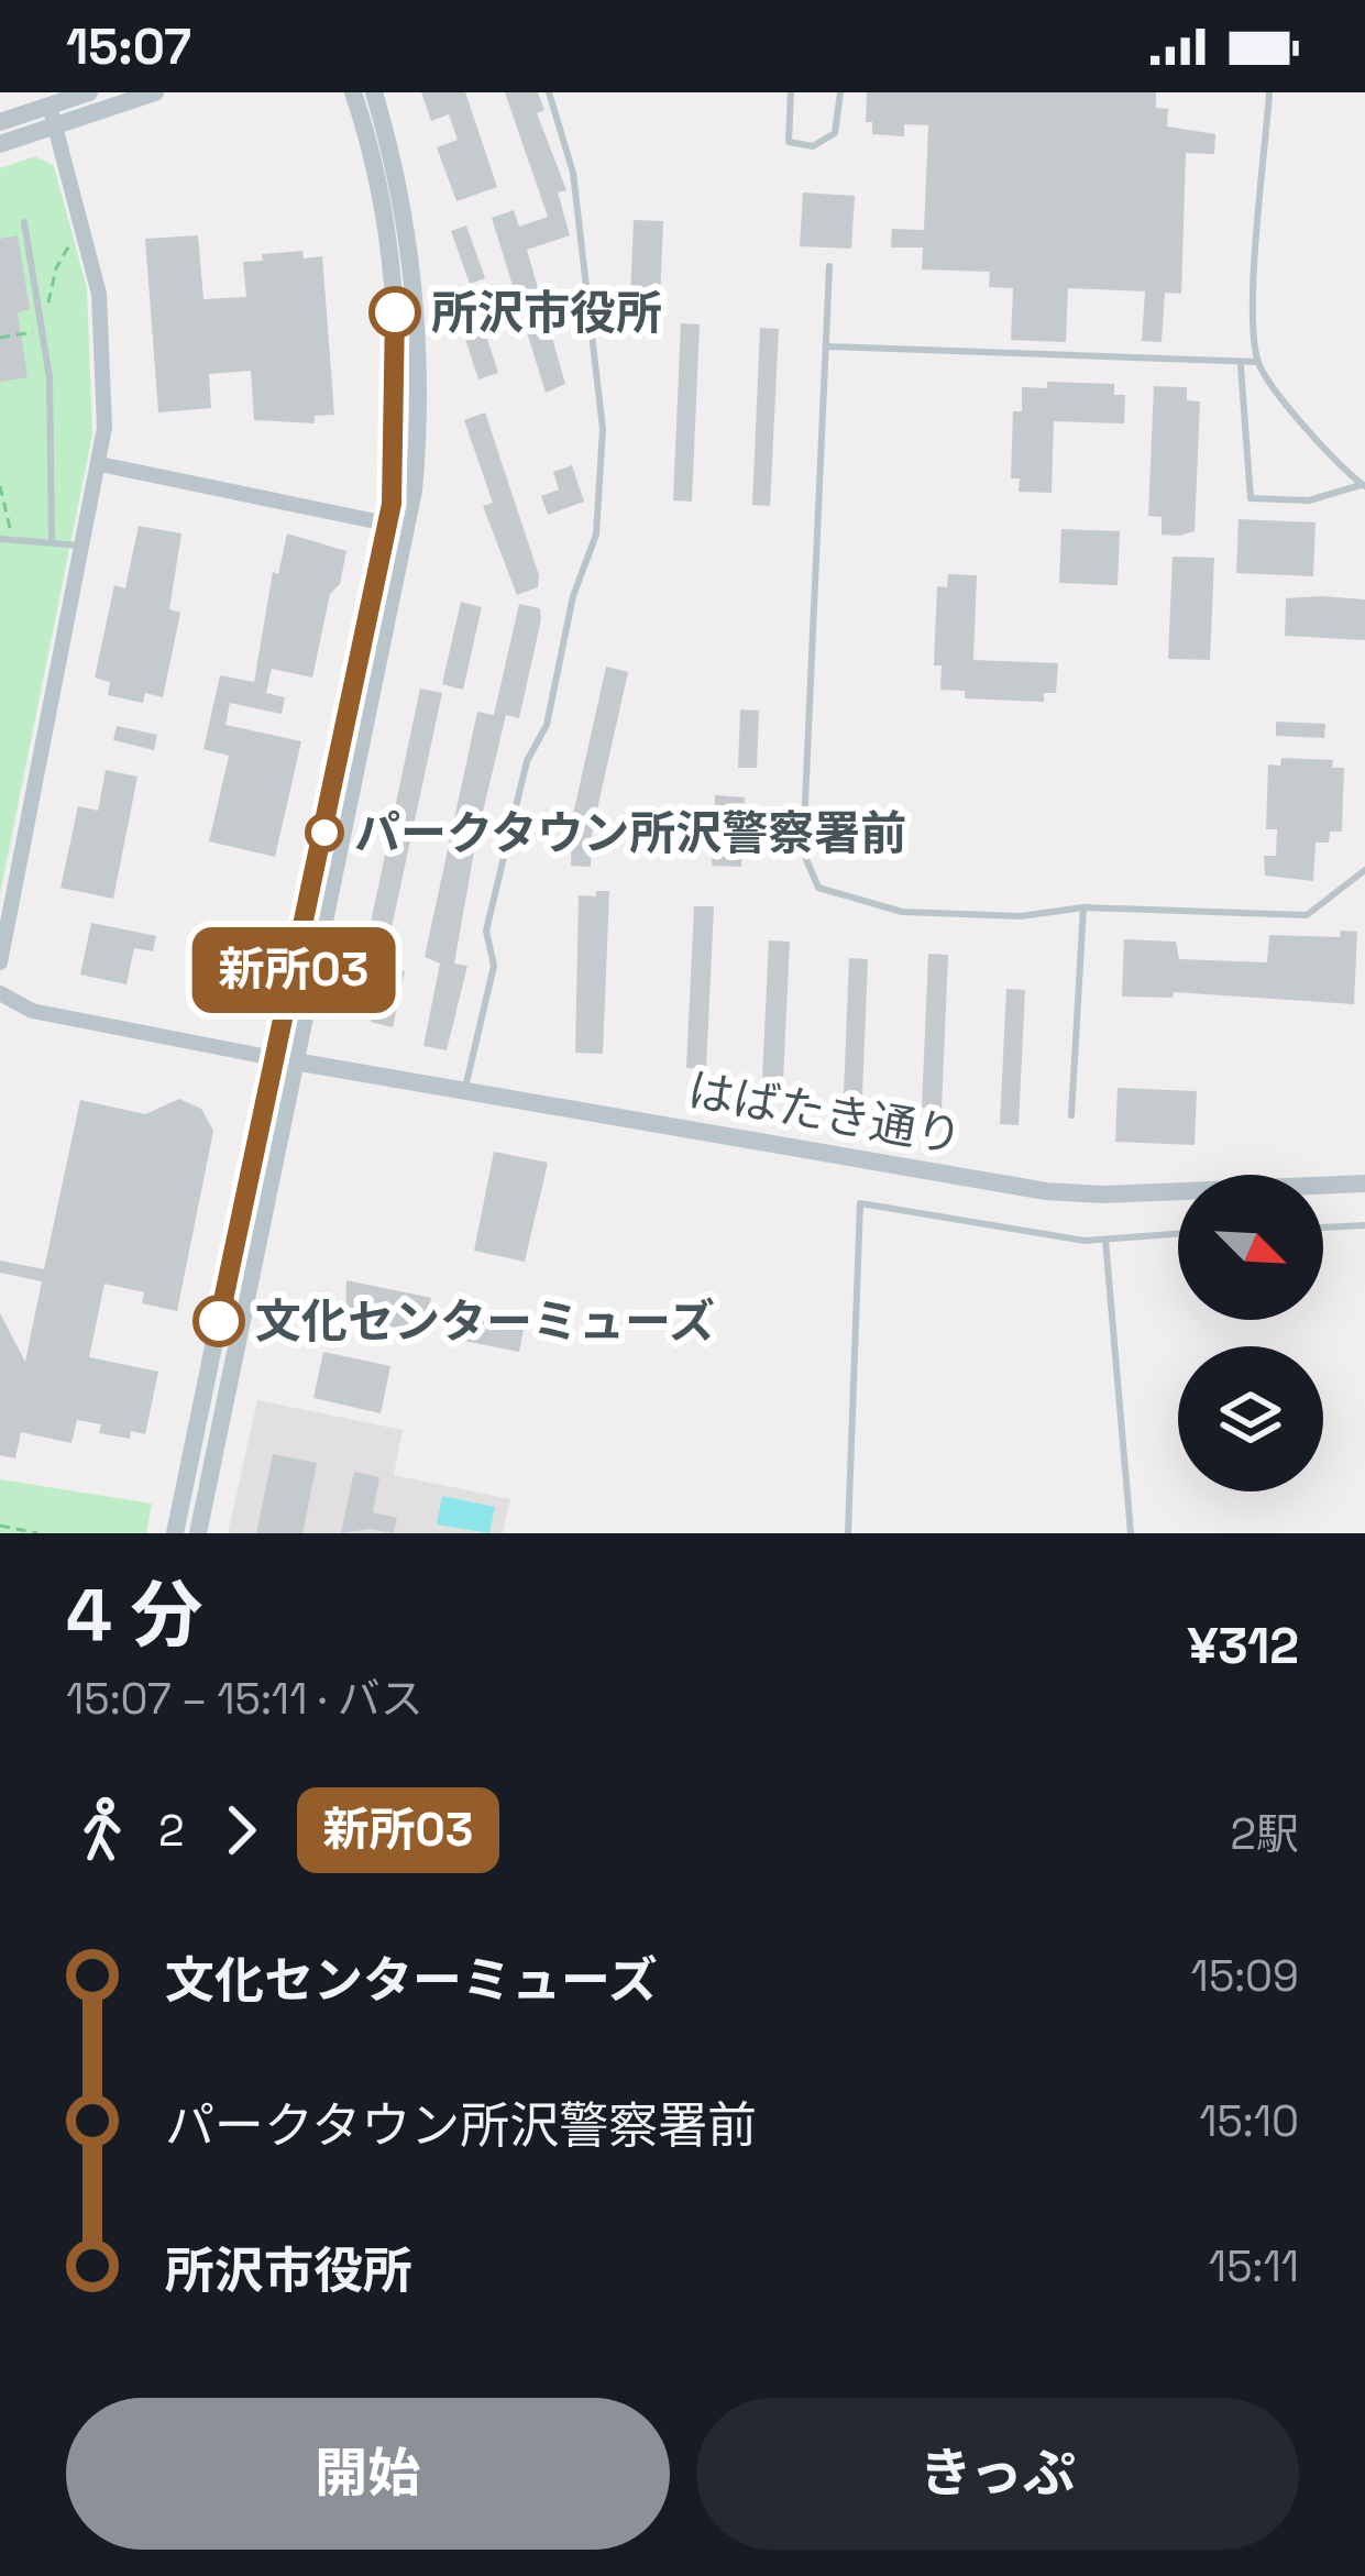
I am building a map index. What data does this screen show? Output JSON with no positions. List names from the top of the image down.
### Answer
{
  "streets": {
    "street": ["はばたき通り"]
  },
  "places": ["所沢市役所", "パークタウン所沢警察署前", "文化センターミューズ"],
  "lines": ["bus line 新所03"],
  "north": "bottom right",
  "page": {
    "status": "15:07",
    "on_map": "新所03",
    "heading": ["4 分", "15:07 – 15:11 · バス", "¥312"],
    "legs": ["2", "新所03", "2駅"],
    "list": [
      {
        "name": "文化センターミューズ",
        "value": "15:09"
      },
      {
        "name": "パークタウン所沢警察署前",
        "value": "15:10"
      },
      {
        "name": "所沢市役所",
        "value": "15:11"
      }
    ],
    "buttons": ["開始", "きっぷ"]
  }
}
